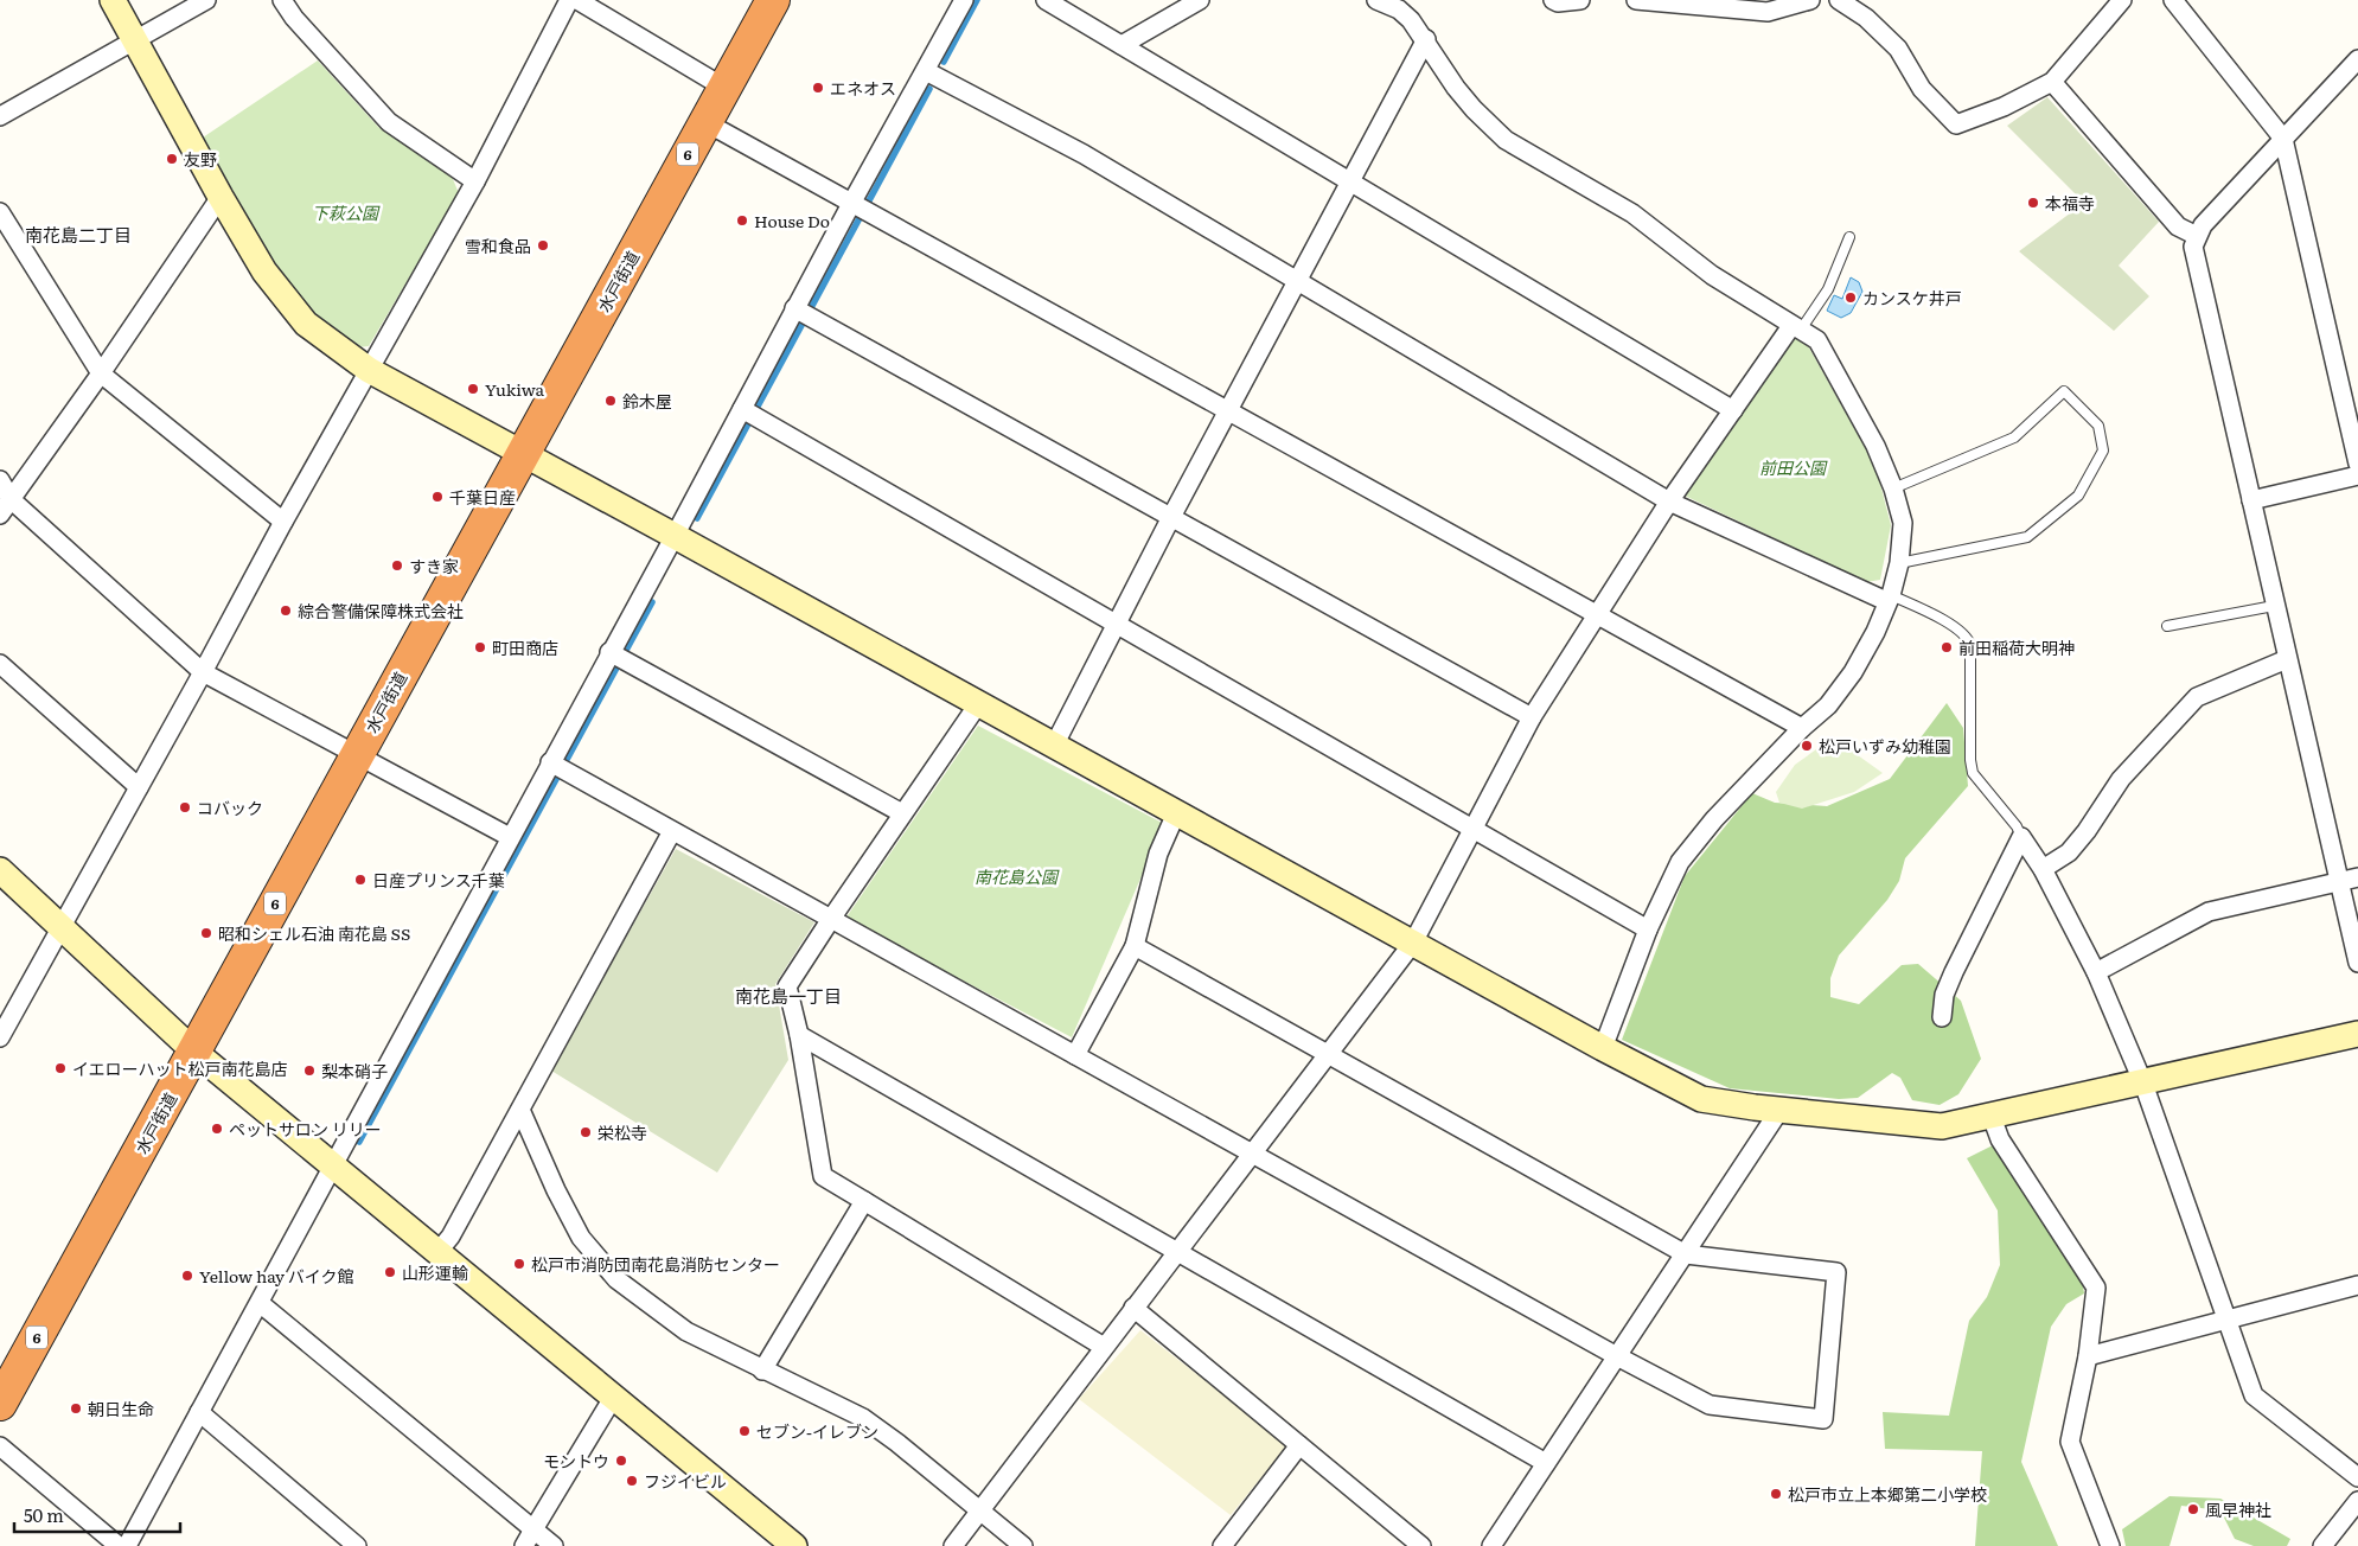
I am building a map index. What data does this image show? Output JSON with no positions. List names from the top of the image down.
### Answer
{
  "streets": {
    "highway": ["6", "水戸街道"]
  },
  "districts": ["南花島二丁目", "南花島一丁目"],
  "parks": ["下萩公園", "前田公園", "南花島公園"],
  "places": [
    "エネオス",
    "友野",
    "本福寺",
    "House Do",
    "雪和食品",
    "カンスケ井戸",
    "Yukiwa",
    "鈴木屋",
    "千葉日産",
    "すき家",
    "綜合警備保障株式会社",
    "町田商店",
    "前田稲荷大明神",
    "松戸いずみ幼稚園",
    "コバック",
    "日産プリンス千葉",
    "昭和シェル石油 南花島 SS",
    "イエローハット松戸南花島店",
    "梨本硝子",
    "ペットサロン リリー",
    "栄松寺",
    "松戸市消防団南花島消防センター",
    "山形運輸",
    "Yellow hay バイク館",
    "朝日生命",
    "セブン-イレブン",
    "モントウ",
    "フジイビル",
    "松戸市立上本郷第二小学校",
    "風早神社"
  ],
  "scale_bar": "50 m"
}
